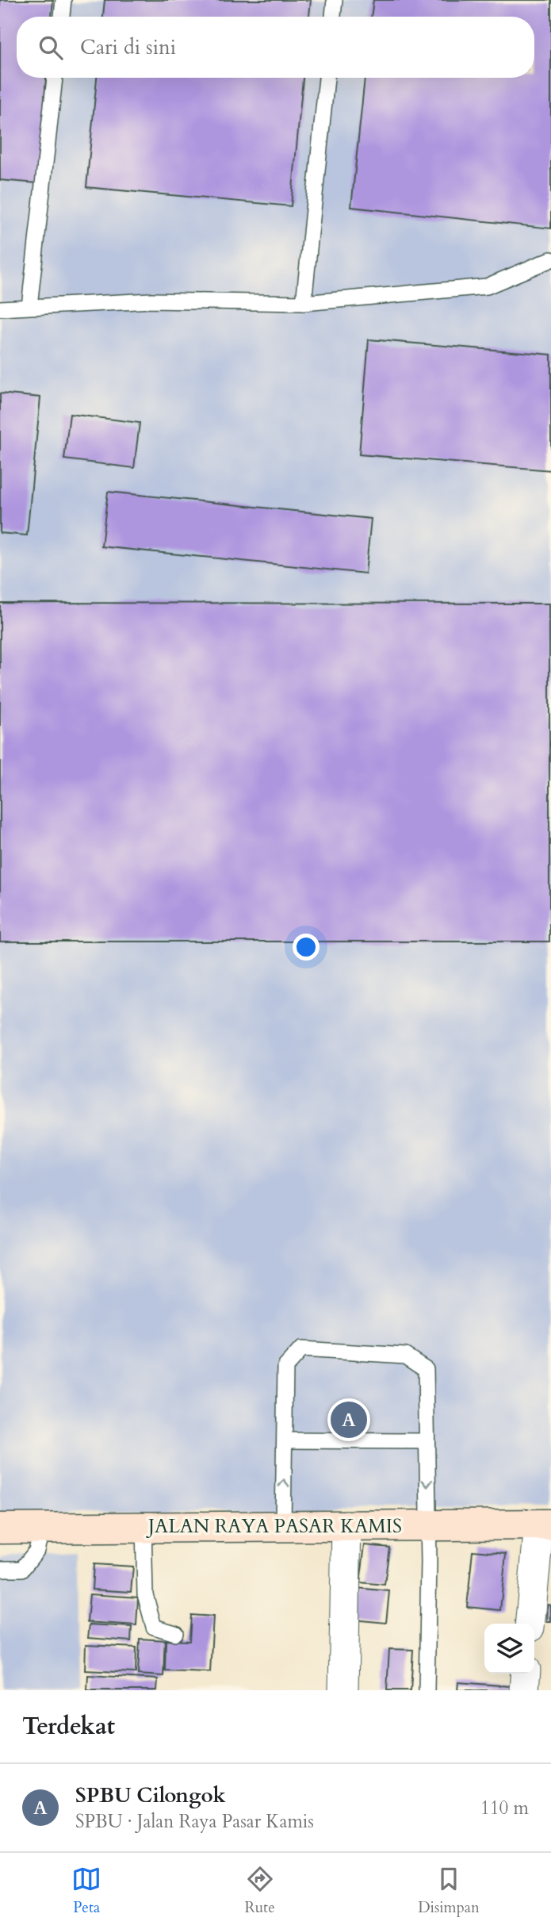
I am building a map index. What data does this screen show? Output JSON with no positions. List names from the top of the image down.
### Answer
{
  "streets": {
    "main road": ["JALAN RAYA PASAR KAMIS"]
  },
  "page": {
    "search": "Cari di sini",
    "pins": "A",
    "heading": "Terdekat",
    "list": [
      {
        "mark": "A",
        "name": "SPBU Cilongok",
        "note": "SPBU · Jalan Raya Pasar Kamis",
        "value": "110 m"
      }
    ],
    "nav": ["Peta", "Rute", "Disimpan"]
  }
}
